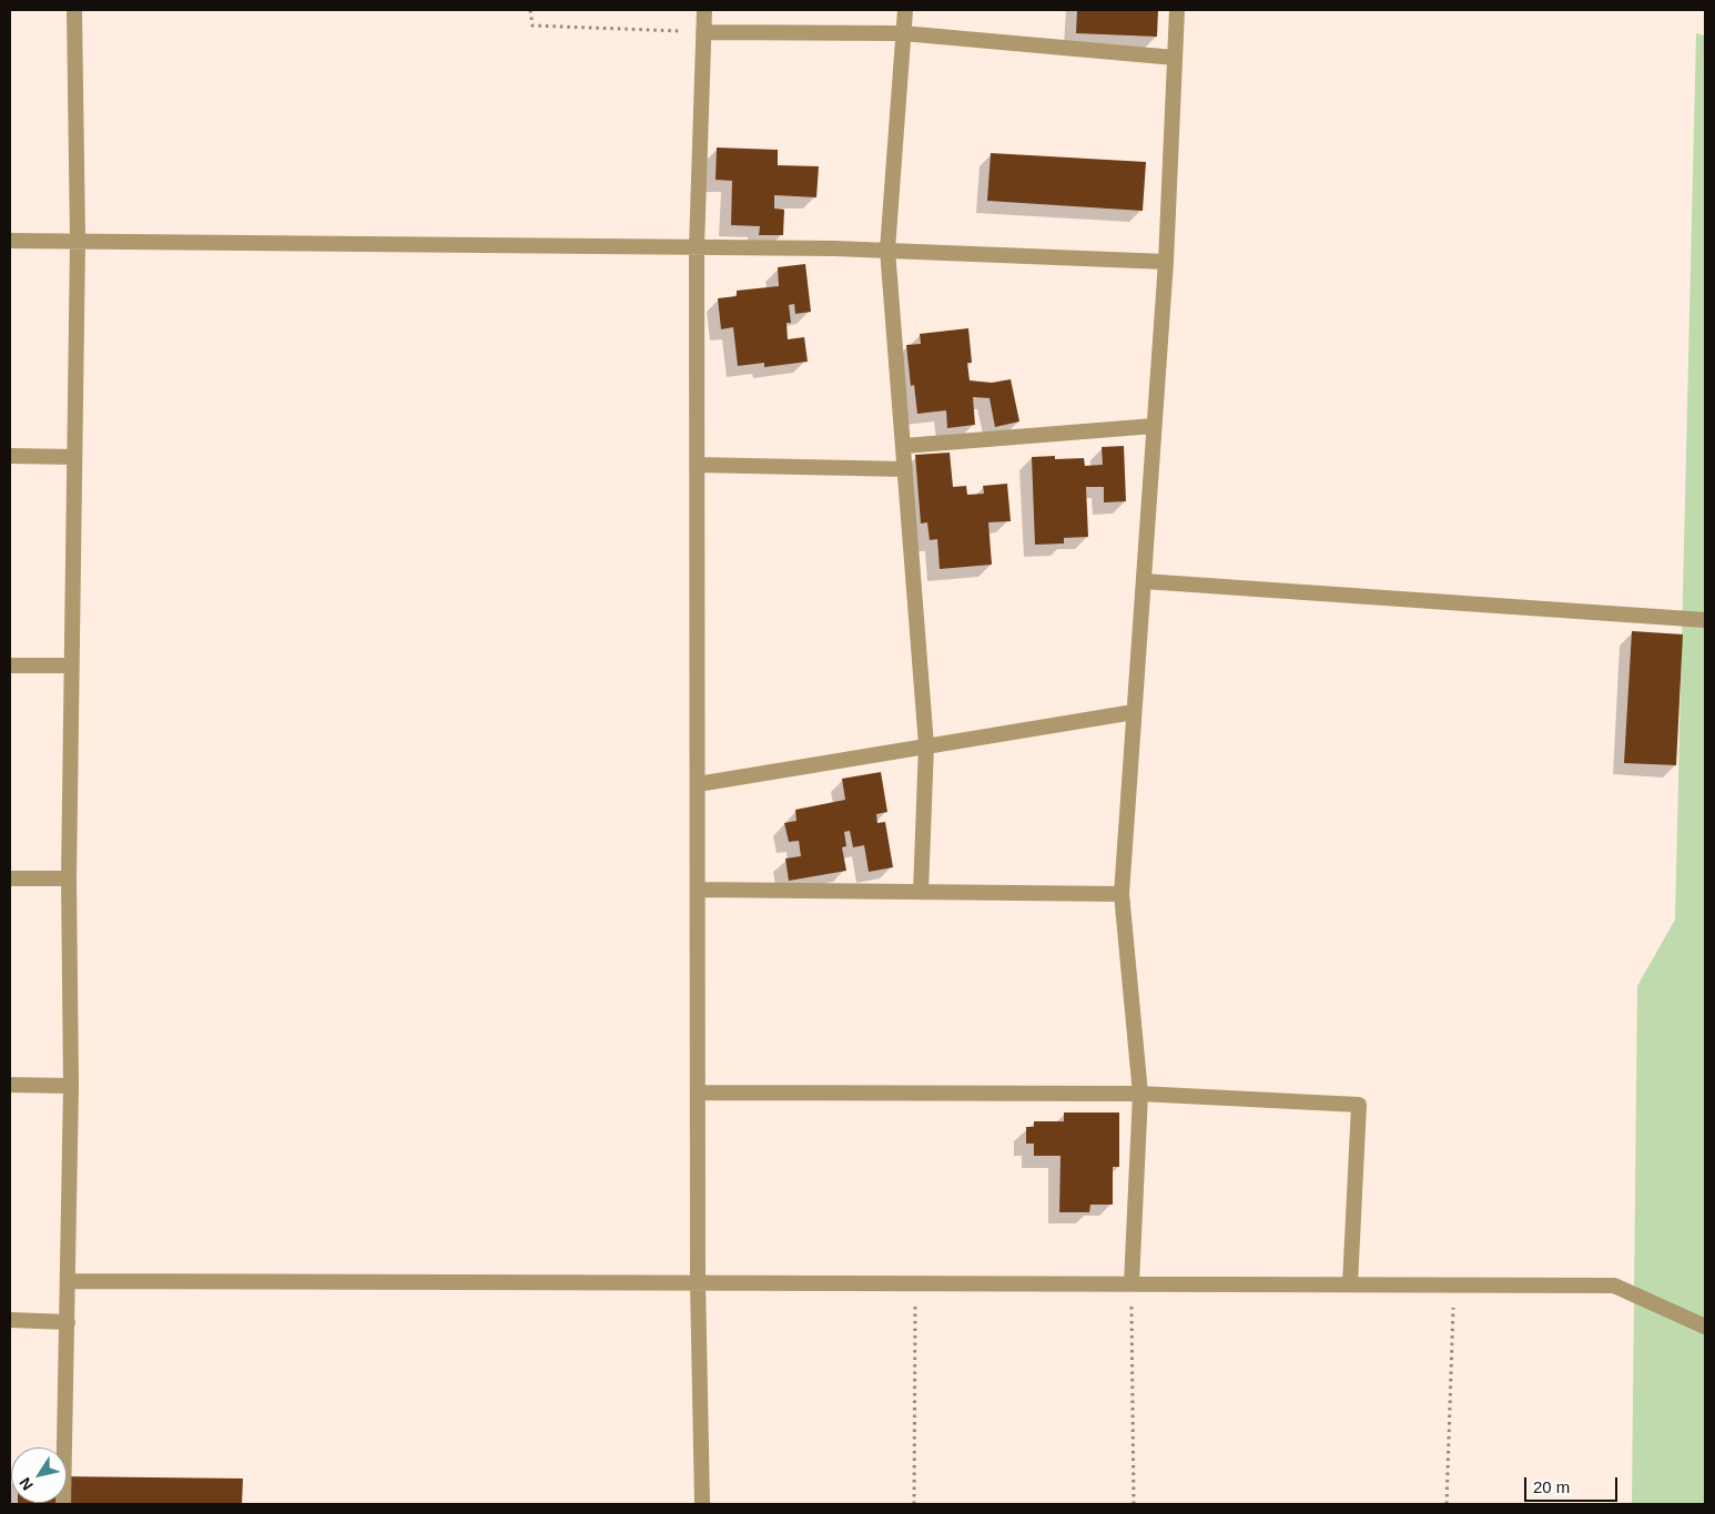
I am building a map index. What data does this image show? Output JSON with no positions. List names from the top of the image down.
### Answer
{
  "scale_bar": "20 m",
  "north": "bottom left"
}
